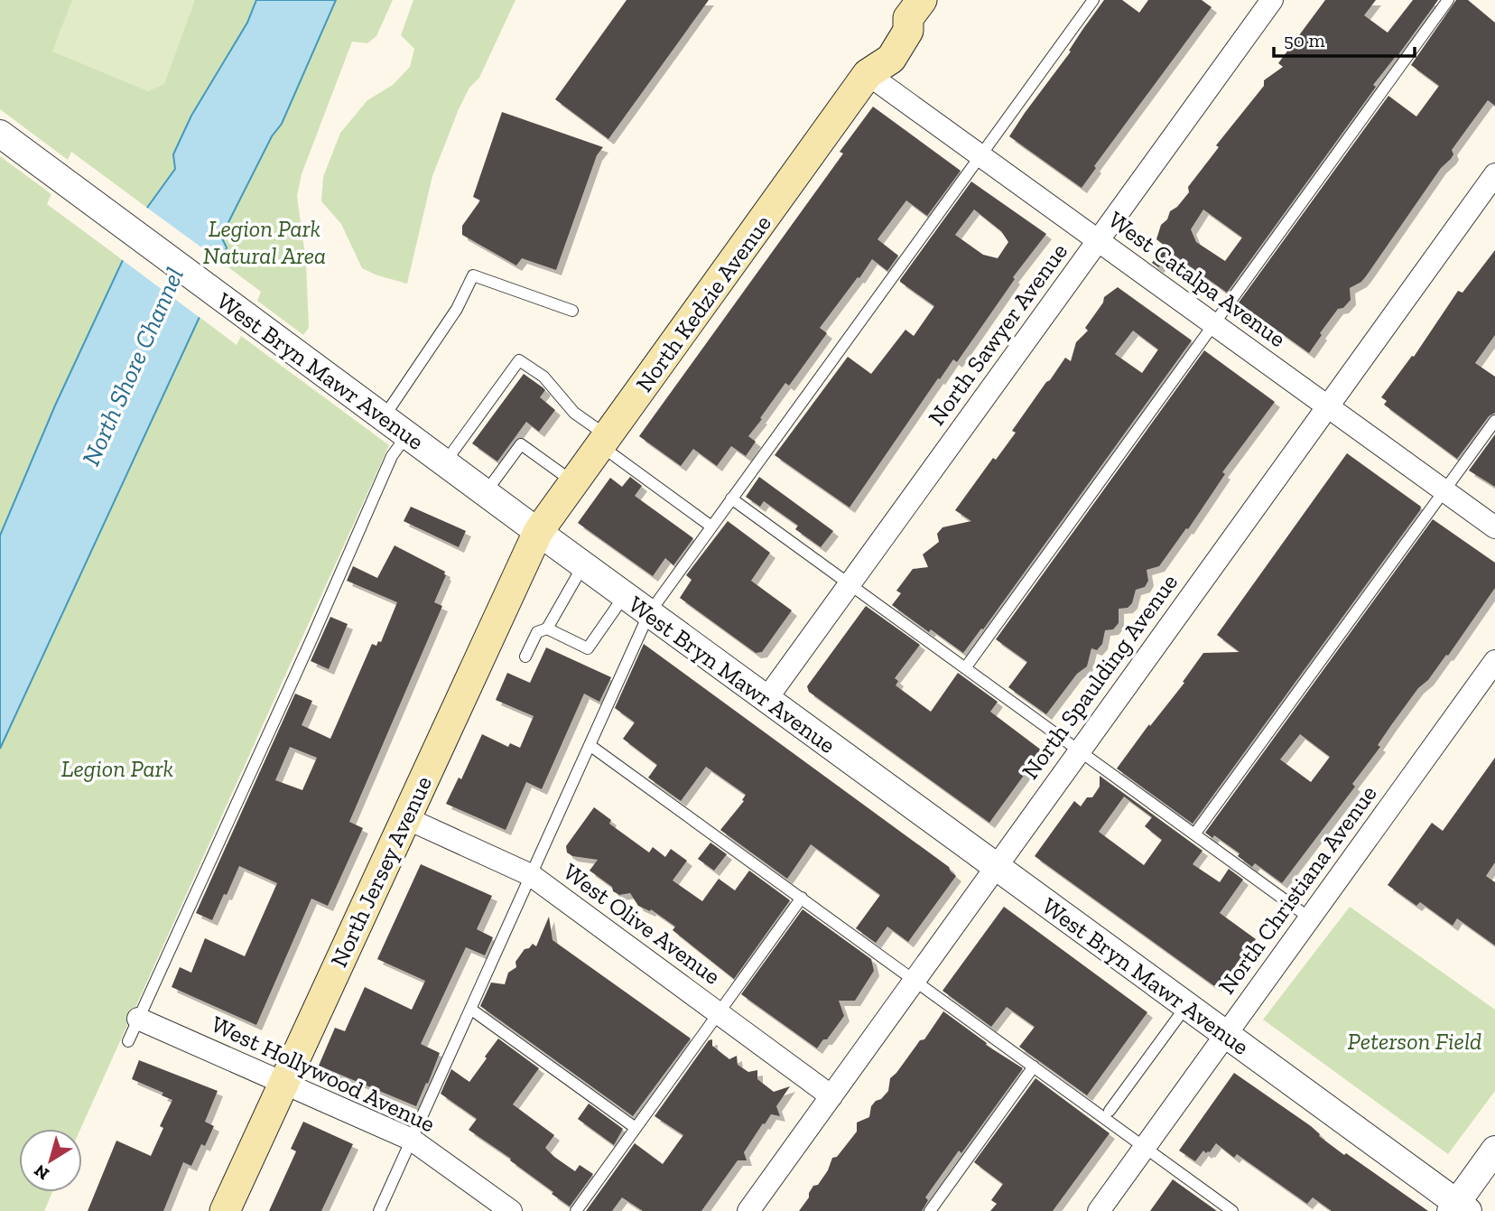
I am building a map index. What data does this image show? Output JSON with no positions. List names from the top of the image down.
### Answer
{
  "streets": {
    "main road": ["North Kedzie Avenue", "North Jersey Avenue"],
    "street": [
      "West Catalpa Avenue",
      "North Sawyer Avenue",
      "West Bryn Mawr Avenue",
      "North Spaulding Avenue",
      "North Christiana Avenue",
      "West Olive Avenue",
      "West Hollywood Avenue"
    ]
  },
  "crossings": [
    ["West Catalpa Avenue", "North Kedzie Avenue"],
    ["West Catalpa Avenue", "North Sawyer Avenue"],
    ["West Catalpa Avenue", "North Spaulding Avenue"],
    ["North Kedzie Avenue", "West Bryn Mawr Avenue"],
    ["North Kedzie Avenue", "North Jersey Avenue"],
    ["North Sawyer Avenue", "West Bryn Mawr Avenue"],
    ["West Bryn Mawr Avenue", "North Spaulding Avenue"],
    ["West Bryn Mawr Avenue", "North Jersey Avenue"],
    ["West Bryn Mawr Avenue", "North Christiana Avenue"],
    ["North Spaulding Avenue", "West Olive Avenue"],
    ["North Jersey Avenue", "West Olive Avenue"],
    ["North Jersey Avenue", "West Hollywood Avenue"]
  ],
  "water": ["North Shore Channel"],
  "parks": ["Legion Park Natural Area", "Legion Park", "Peterson Field"],
  "scale_bar": "50 m",
  "north": "bottom left"
}
